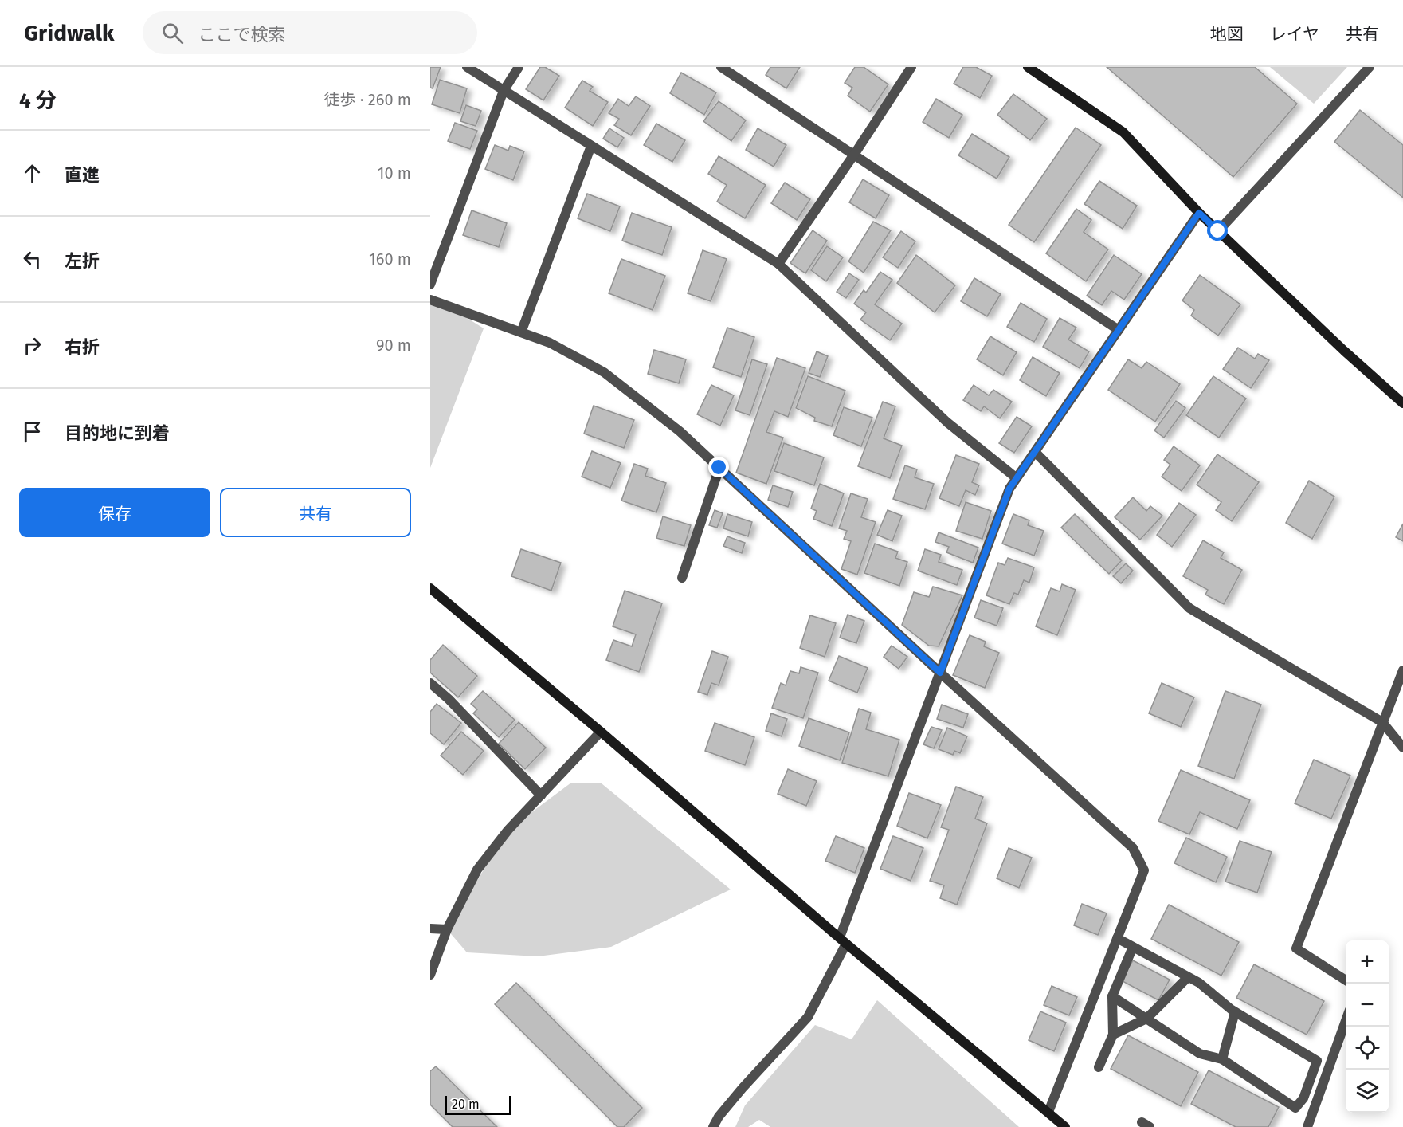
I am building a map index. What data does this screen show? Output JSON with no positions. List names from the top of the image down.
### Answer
{
  "scale_bar": "20 m",
  "page": {
    "header": "Gridwalk",
    "search": "ここで検索",
    "nav": ["地図", "レイヤ", "共有"],
    "heading": ["4 分", "徒歩 · 260 m"],
    "list": [
      ["直進", "10 m"],
      ["左折", "160 m"],
      ["右折", "90 m"],
      "目的地に到着"
    ],
    "buttons": ["保存", "共有"],
    "map_buttons": ["+", "−"],
    "scale": "20 m"
  }
}
